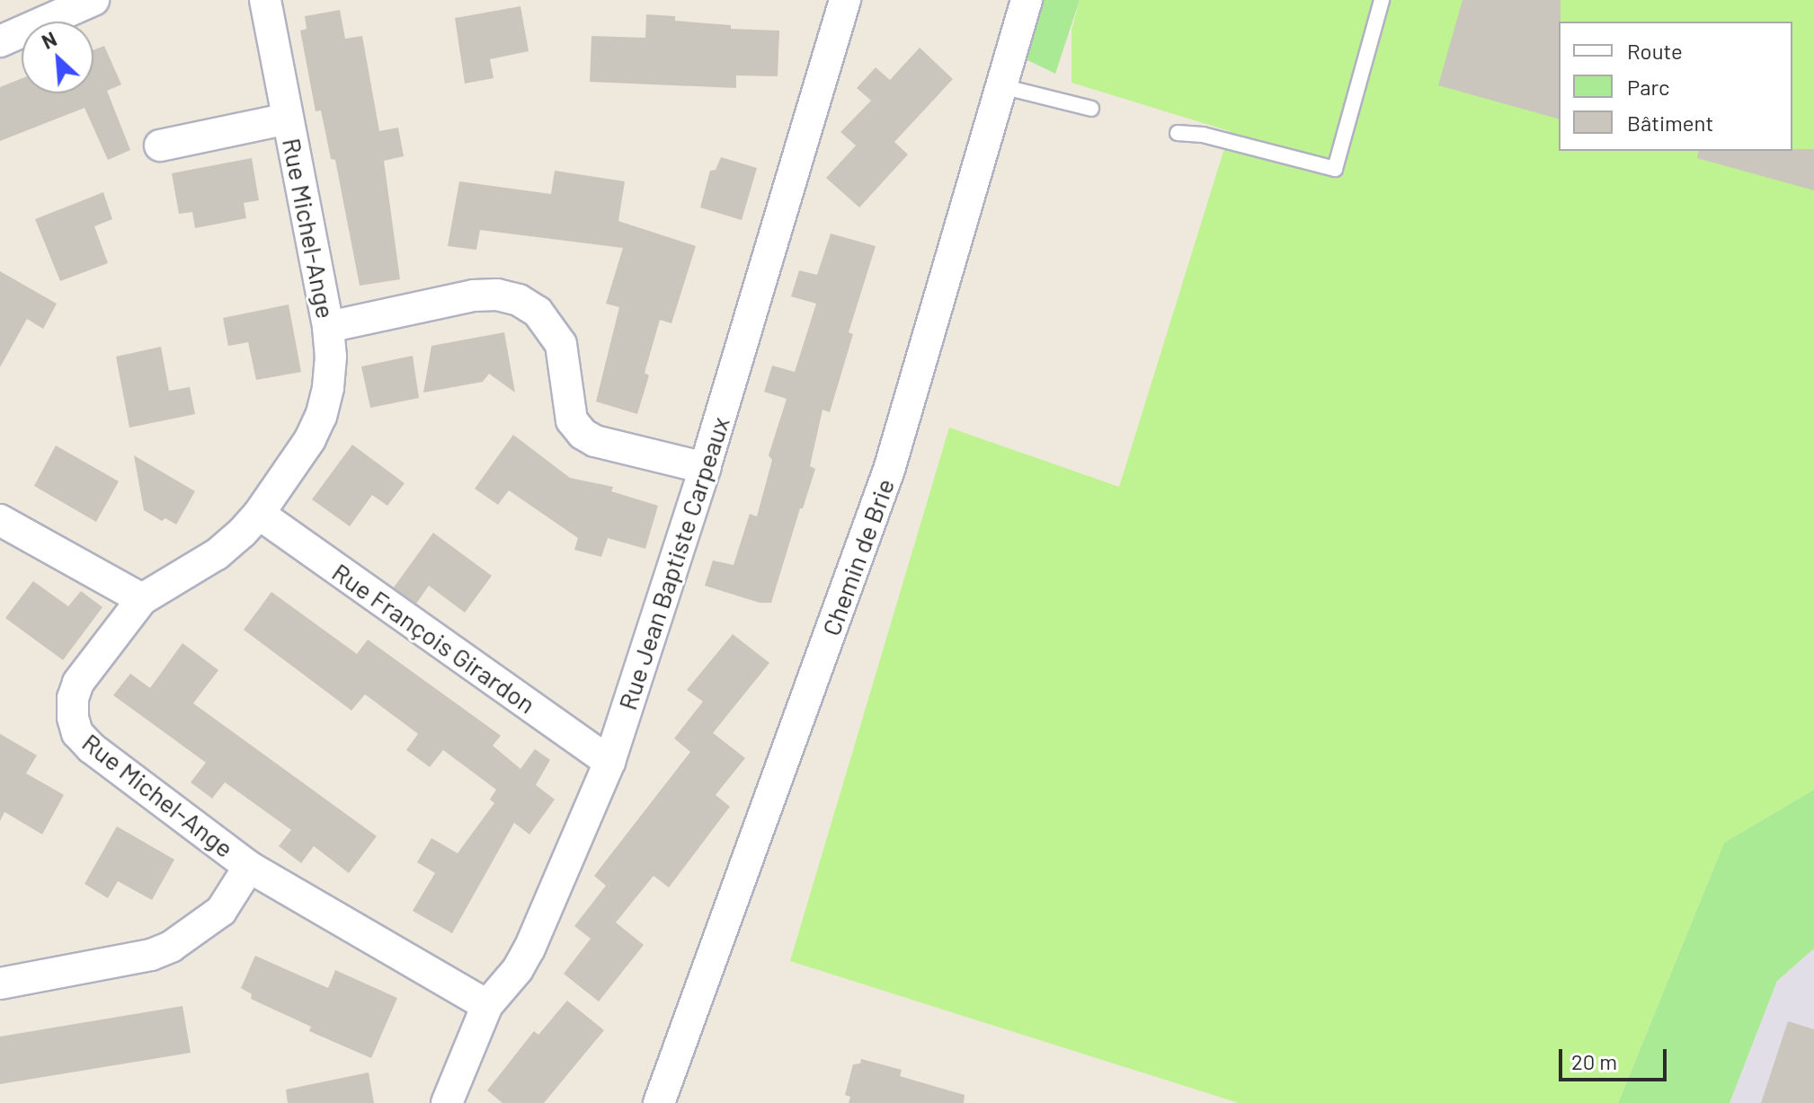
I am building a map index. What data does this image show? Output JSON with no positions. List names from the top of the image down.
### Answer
{
  "streets": {
    "street": [
      "Rue Michel-Ange",
      "Chemin de Brie",
      "Rue Jean Baptiste Carpeaux",
      "Rue François Girardon"
    ]
  },
  "crossings": [
    ["Rue Michel-Ange", "Rue Jean Baptiste Carpeaux"],
    ["Rue Michel-Ange", "Rue François Girardon"],
    ["Rue Jean Baptiste Carpeaux", "Rue François Girardon"]
  ],
  "legend": ["Route", "Parc", "Bâtiment"],
  "scale_bar": "20 m",
  "north": "top left"
}
